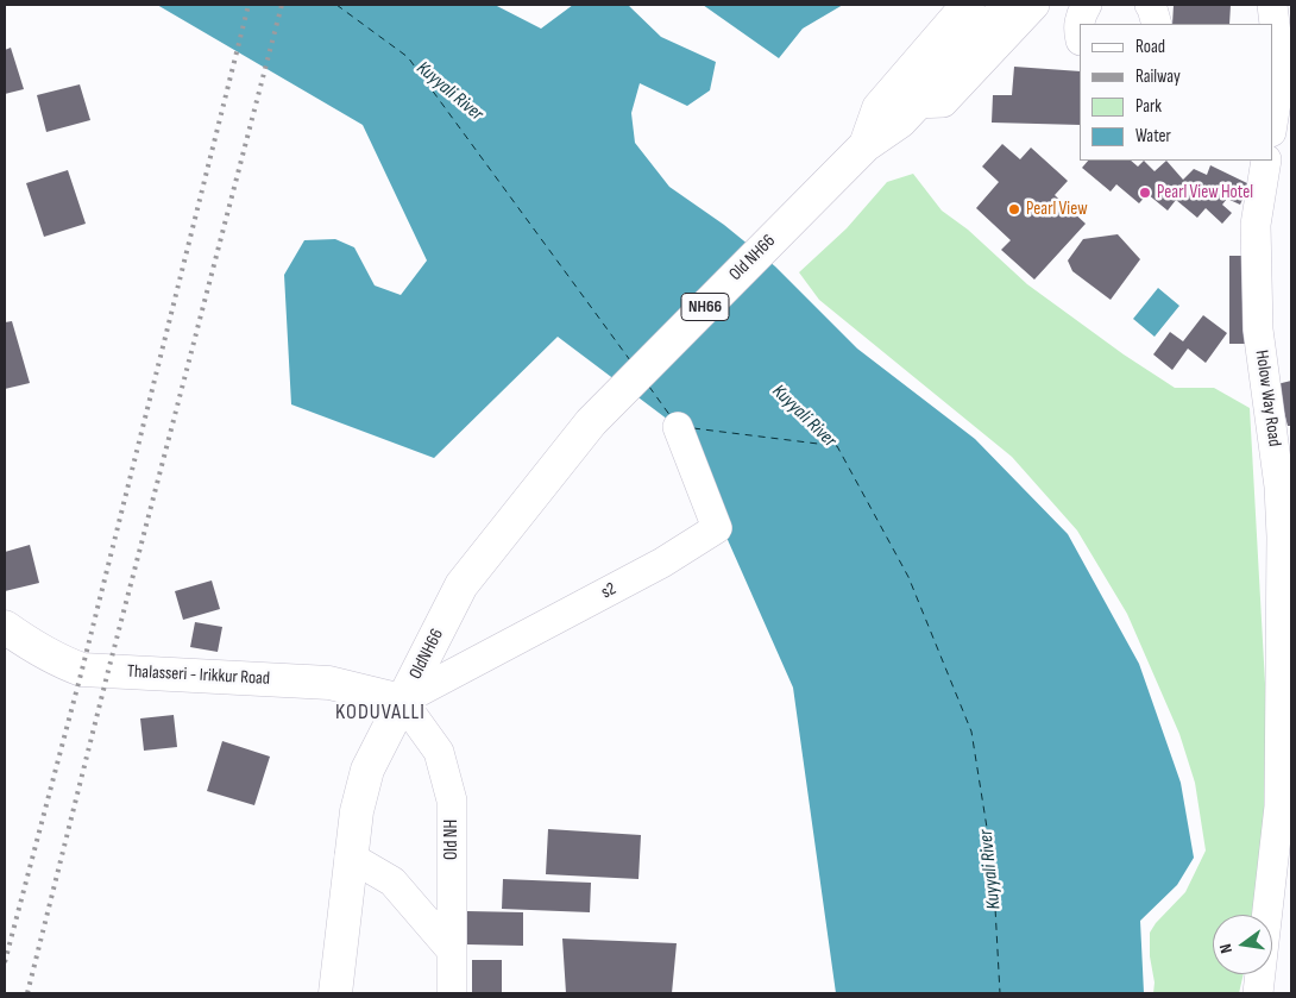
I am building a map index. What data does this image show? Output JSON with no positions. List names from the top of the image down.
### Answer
{
  "streets": {
    "main road": [
      "Old NH66",
      "NH66",
      "OldNH66",
      "Thalasseri - Irikkur Road"
    ],
    "street": ["Holow Way Road", "s2", "Old NH"]
  },
  "crossings": [
    ["Old NH66", "OldNH66"],
    ["s2", "OldNH66"],
    ["s2", "Thalasseri - Irikkur Road"],
    ["s2", "Old NH"],
    ["OldNH66", "Thalasseri - Irikkur Road"],
    ["OldNH66", "Old NH"],
    ["Thalasseri - Irikkur Road", "Old NH"]
  ],
  "districts": ["KODUVALLI"],
  "water": ["Kuyyali River"],
  "places": ["Pearl View Hotel", "Pearl View"],
  "legend": [
    "Road",
    "Railway",
    "Park",
    "Water"
  ],
  "north": "left"
}
